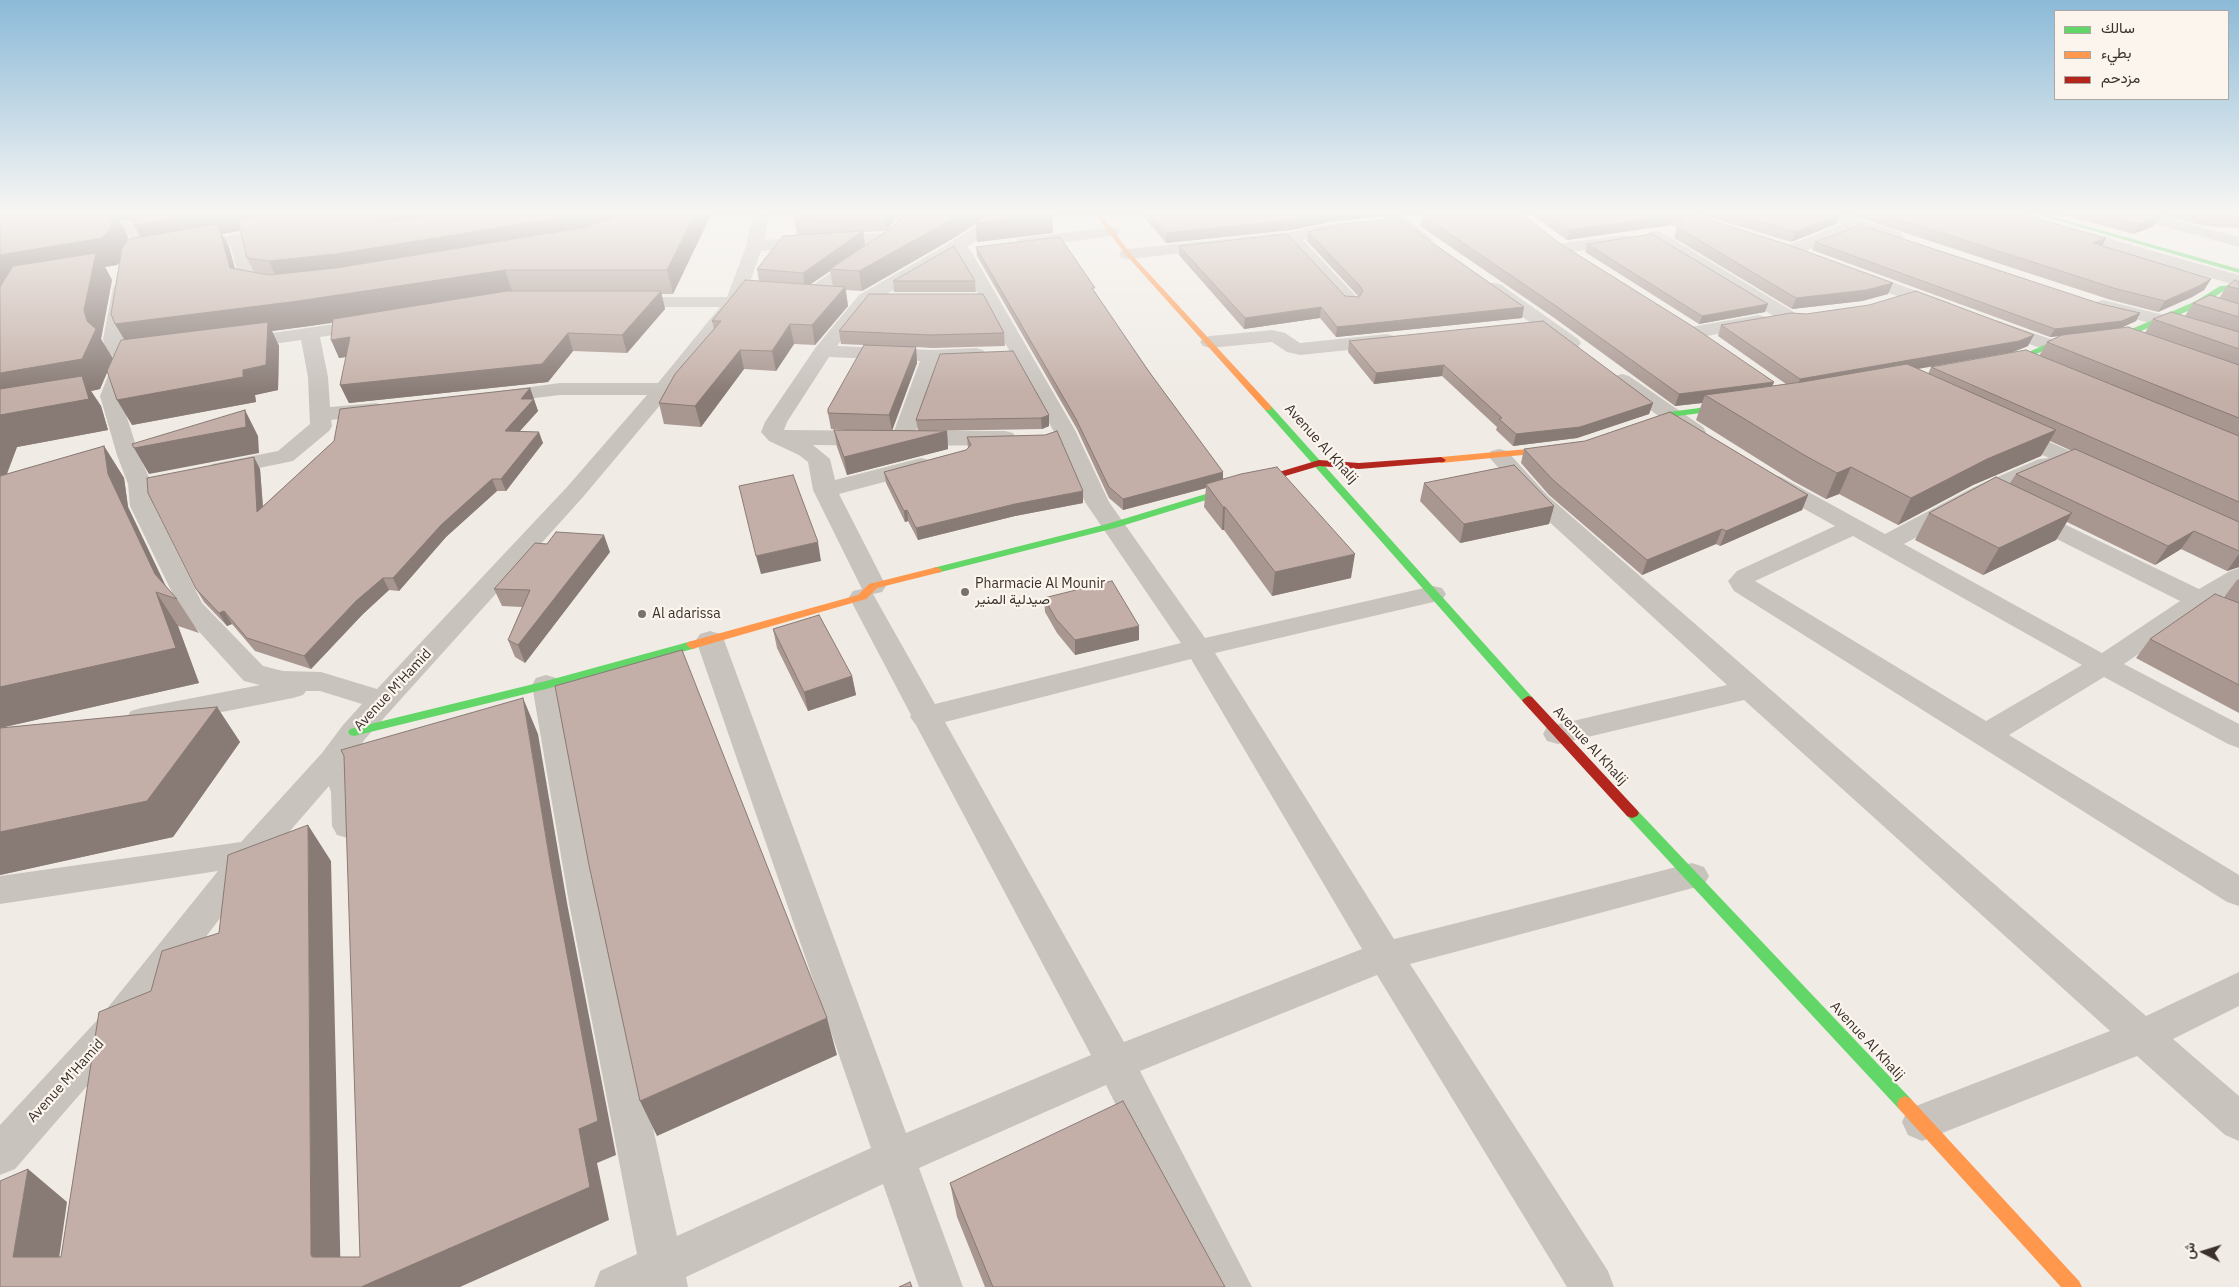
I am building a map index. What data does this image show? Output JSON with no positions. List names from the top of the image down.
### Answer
{
  "streets": {
    "street": ["Avenue Al Khalij", "Avenue M'Hamid"]
  },
  "places": ["Pharmacie Al Mounir صيدلية المنير", "Al adarissa"],
  "legend": ["سالك", "بطيء", "مزدحم"],
  "north": "left"
}
